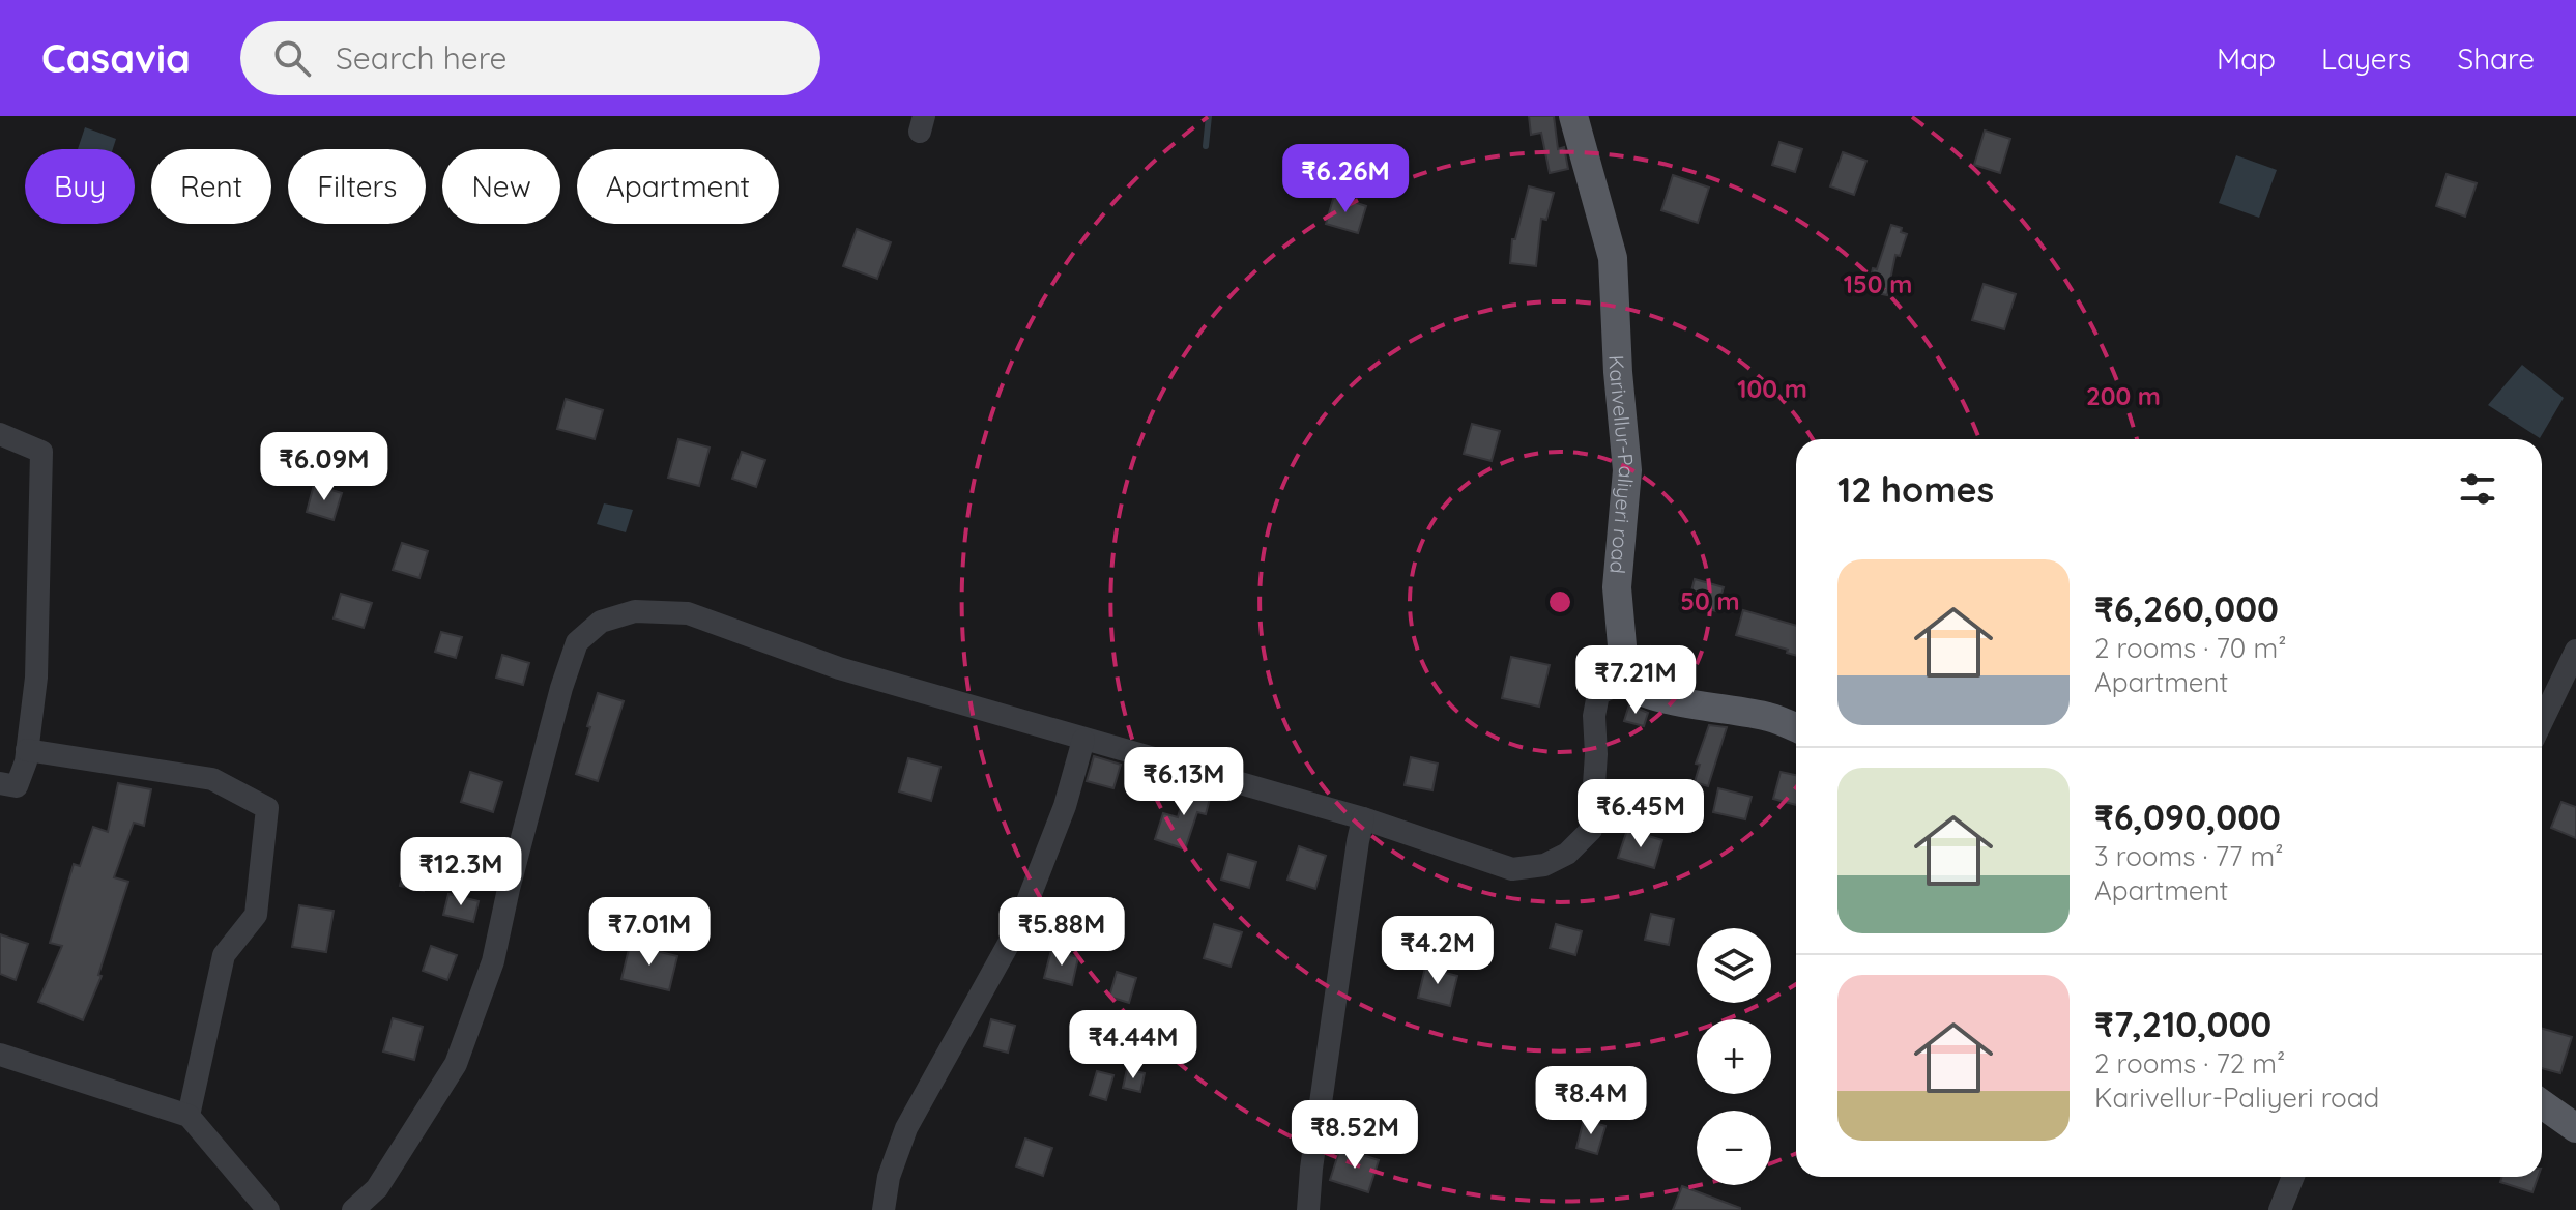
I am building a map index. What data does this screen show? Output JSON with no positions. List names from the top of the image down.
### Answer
{
  "streets": {
    "main road": ["Karivellur-Paliyeri road"]
  },
  "page": {
    "header": "Casavia",
    "search": "Search here",
    "nav": ["Map", "Layers", "Share"],
    "price": [
      "₹6.26M",
      "₹6.09M",
      "₹7.21M",
      "₹6.13M",
      "₹6.45M",
      "₹12.3M",
      "₹7.01M",
      "₹5.88M",
      "₹4.2M",
      "₹4.44M",
      "₹8.4M",
      "₹8.52M"
    ],
    "chip": [
      "Buy",
      "Rent",
      "Filters",
      "New",
      "Apartment"
    ],
    "heading": "12 homes",
    "list": [
      {
        "name": "₹6,260,000",
        "note": "2 rooms · 70 m² · Apartment"
      },
      {
        "name": "₹6,090,000",
        "note": "3 rooms · 77 m² · Apartment"
      },
      {
        "name": "₹7,210,000",
        "note": "2 rooms · 72 m² · Karivellur-Paliyeri road"
      }
    ],
    "map_buttons": ["+", "−"]
  },
  "rings": [
    "150 m",
    "100 m",
    "200 m",
    "50 m"
  ]
}
